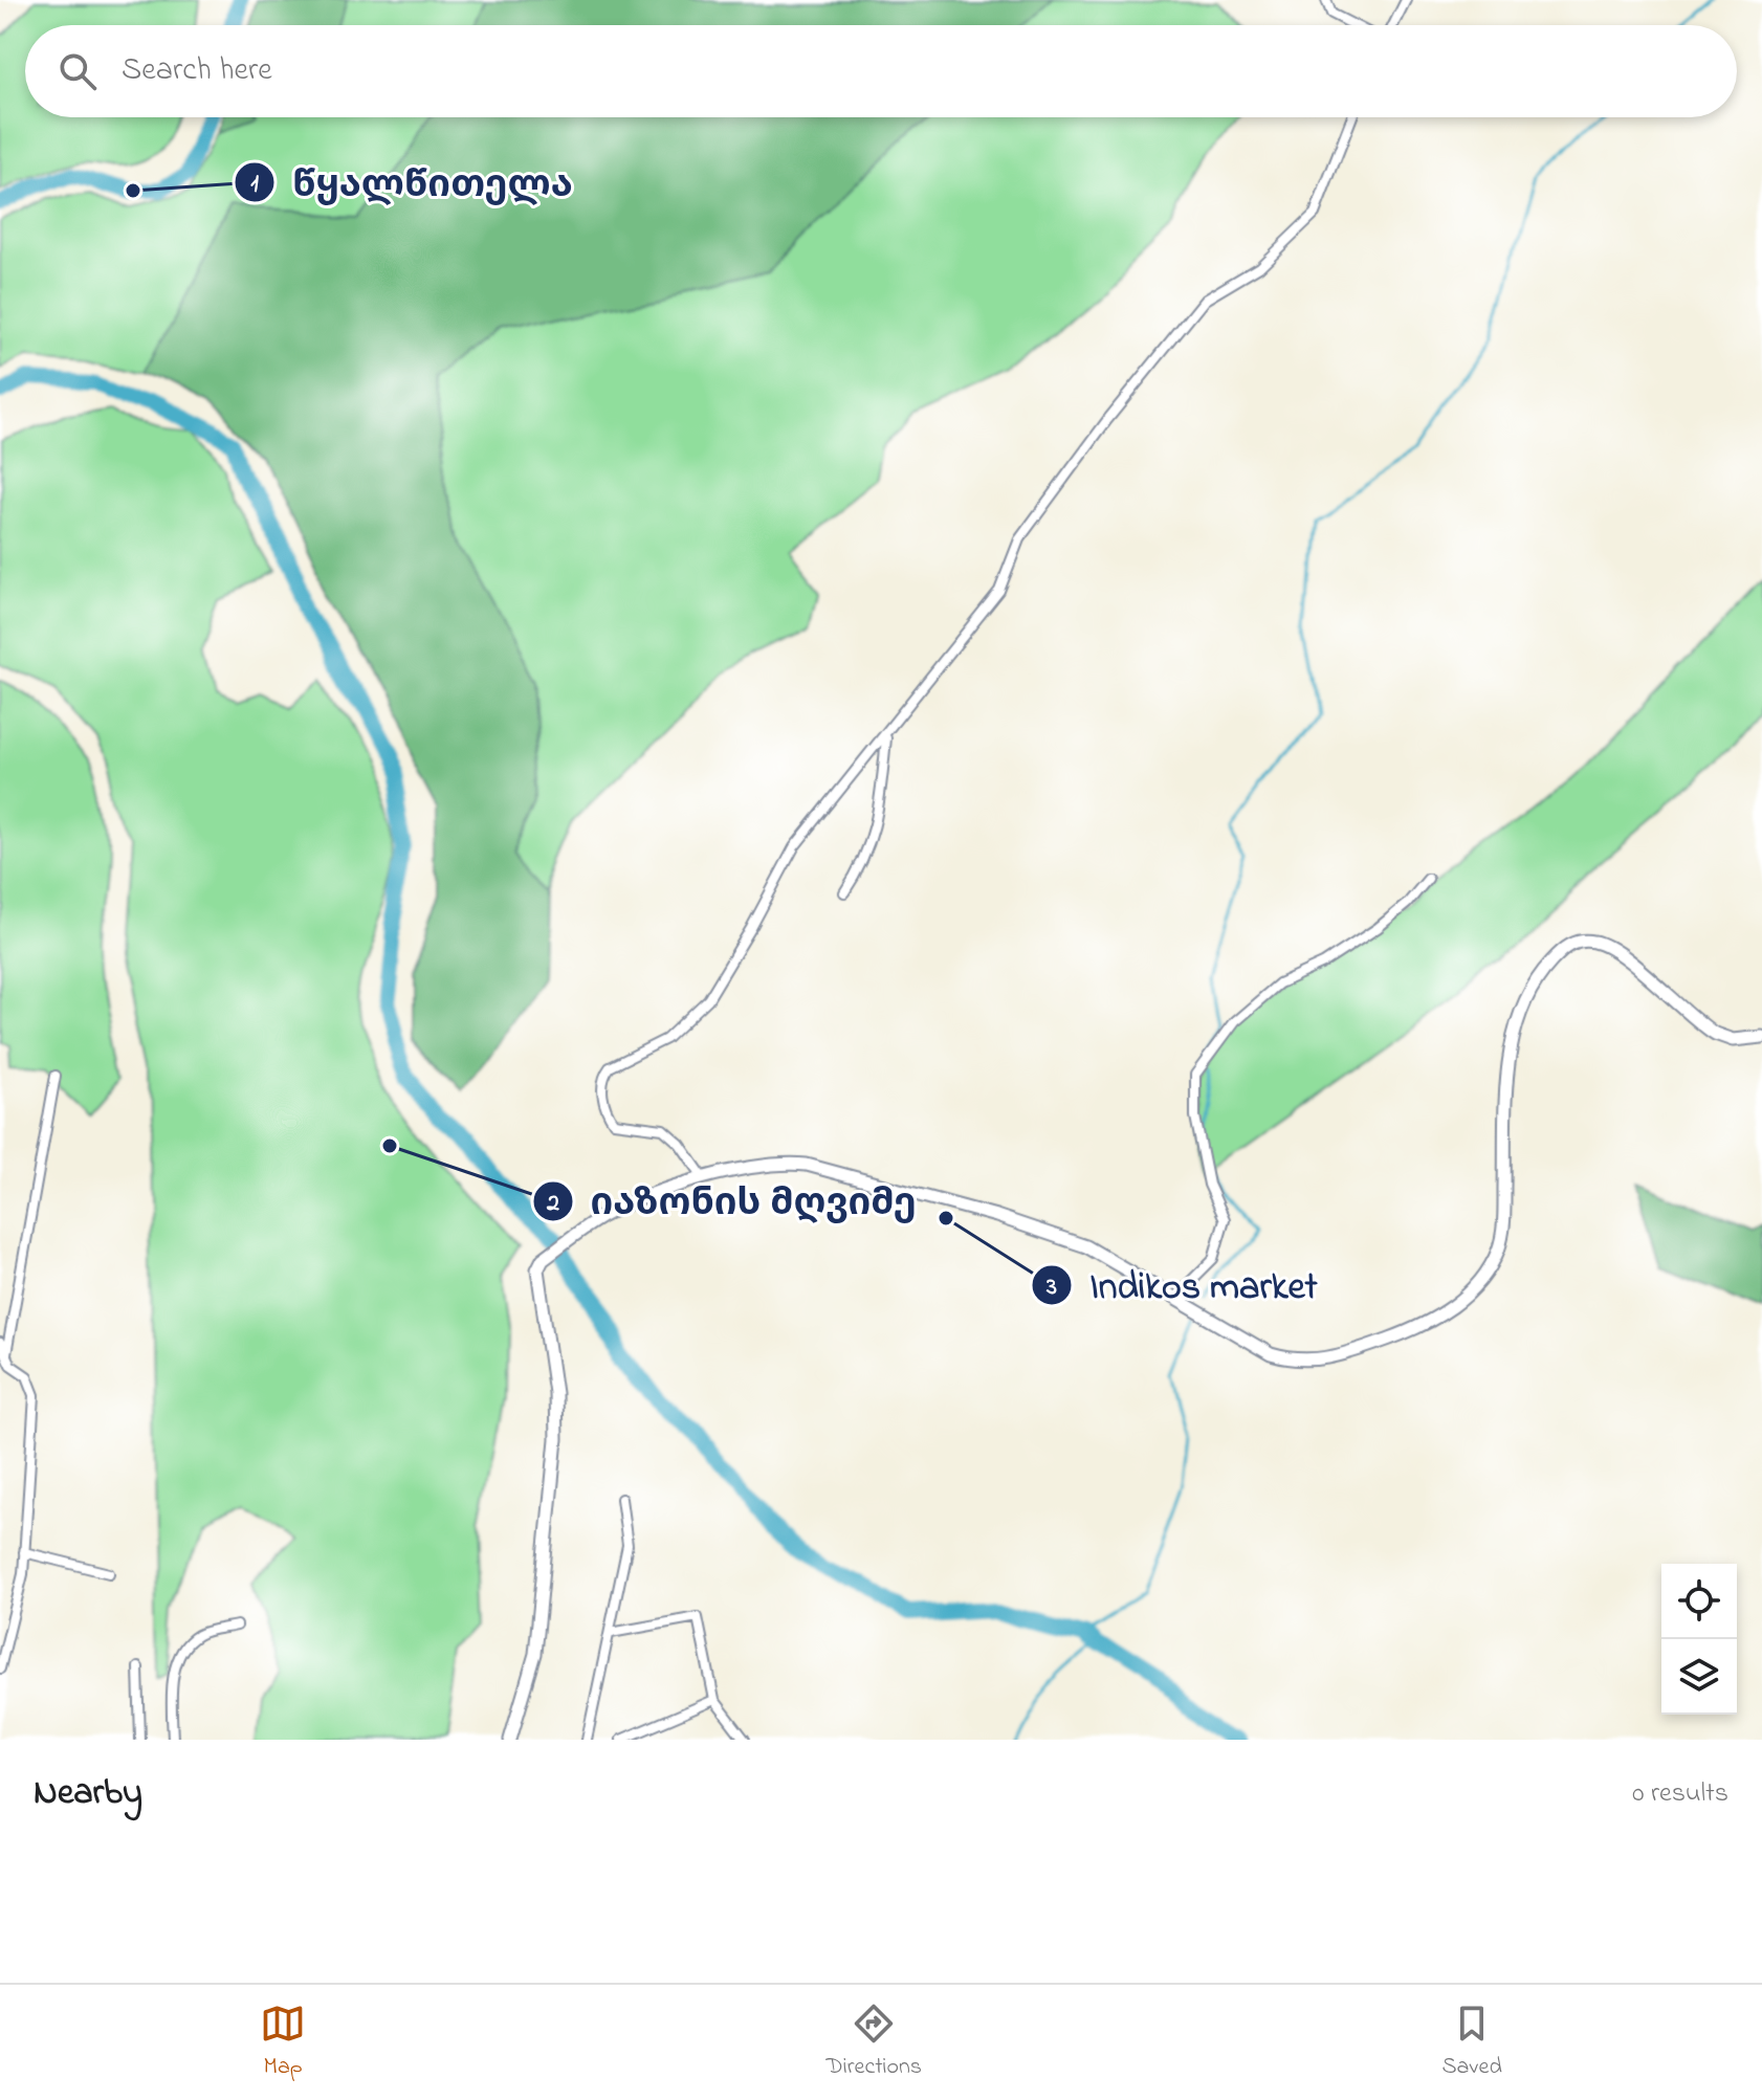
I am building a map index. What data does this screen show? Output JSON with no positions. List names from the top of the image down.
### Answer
{
  "places": ["წყალწითელა", "იაზონის მღვიმე", "Indikos market"],
  "page": {
    "search": "Search here",
    "heading": ["Nearby", "0 results"],
    "nav": ["Map", "Directions", "Saved"]
  }
}
